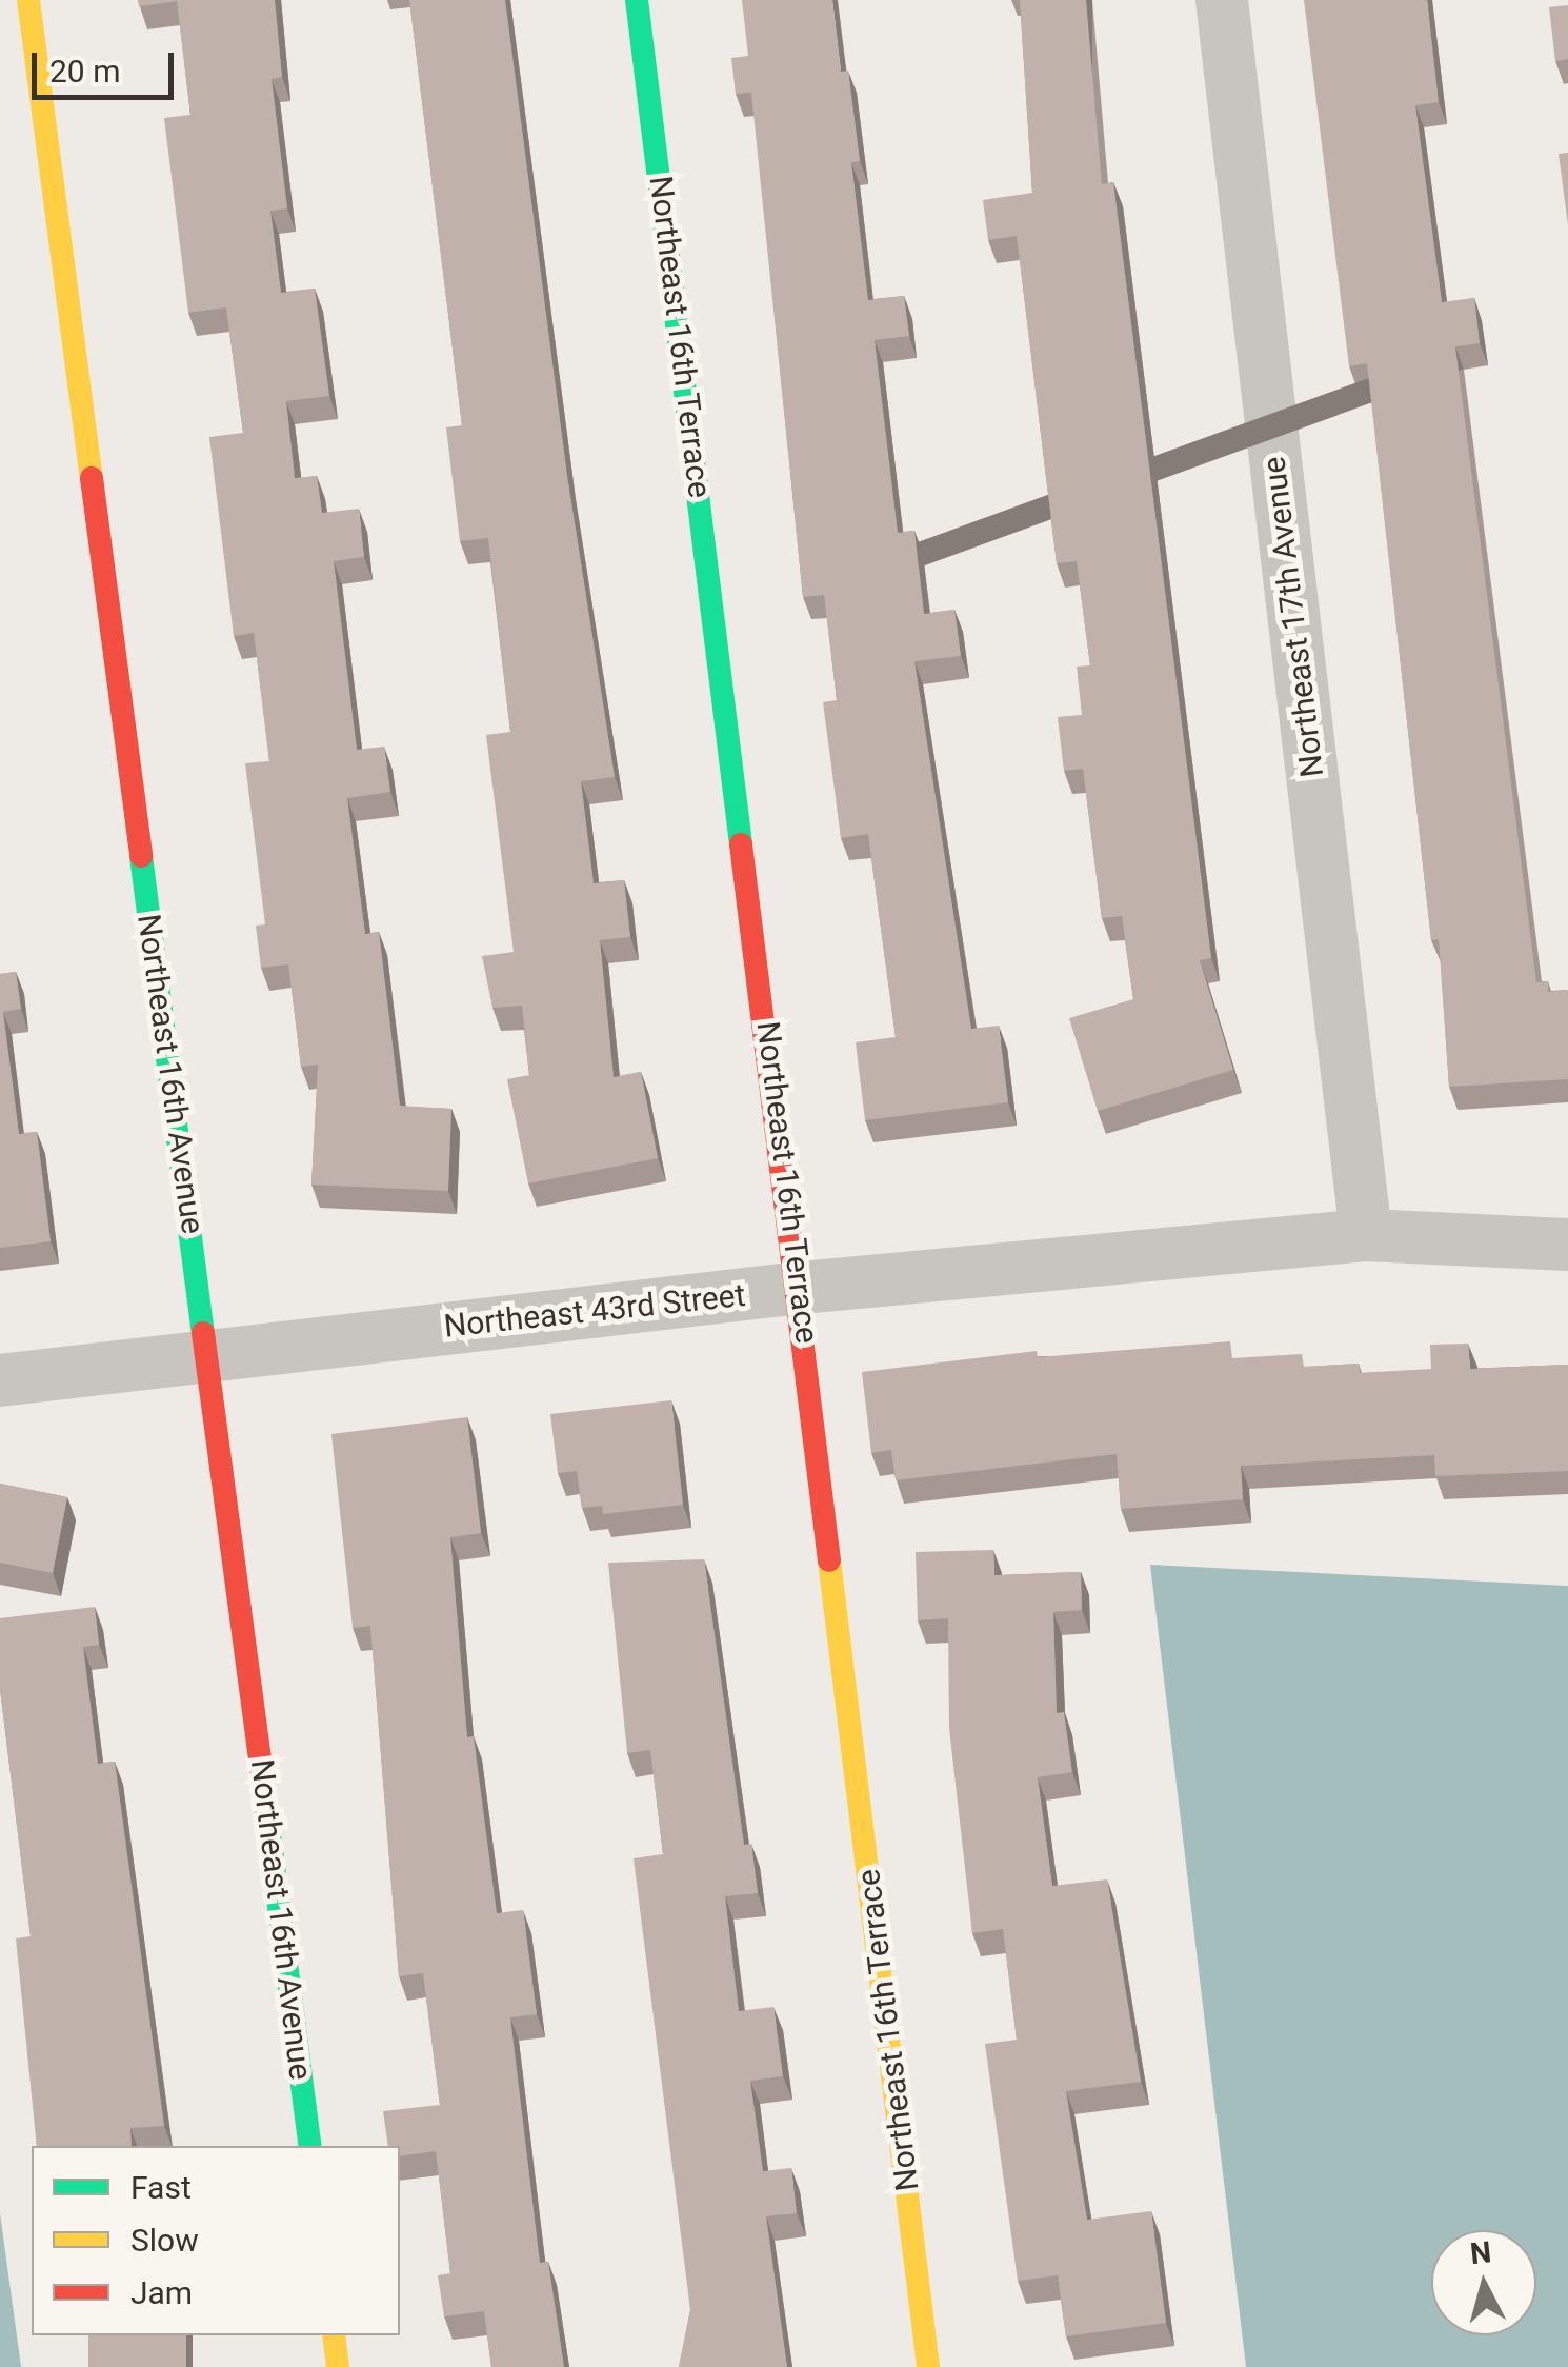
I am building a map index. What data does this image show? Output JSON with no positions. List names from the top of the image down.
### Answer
{
  "streets": {
    "street": [
      "Northeast 16th Terrace",
      "Northeast 17th Avenue",
      "Northeast 16th Avenue",
      "Northeast 43rd Street"
    ]
  },
  "crossings": [
    ["Northeast 16th Terrace", "Northeast 43rd Street"],
    ["Northeast 17th Avenue", "Northeast 43rd Street"],
    ["Northeast 16th Avenue", "Northeast 43rd Street"]
  ],
  "legend": ["Fast", "Slow", "Jam"],
  "scale_bar": "20 m",
  "north": "top"
}
